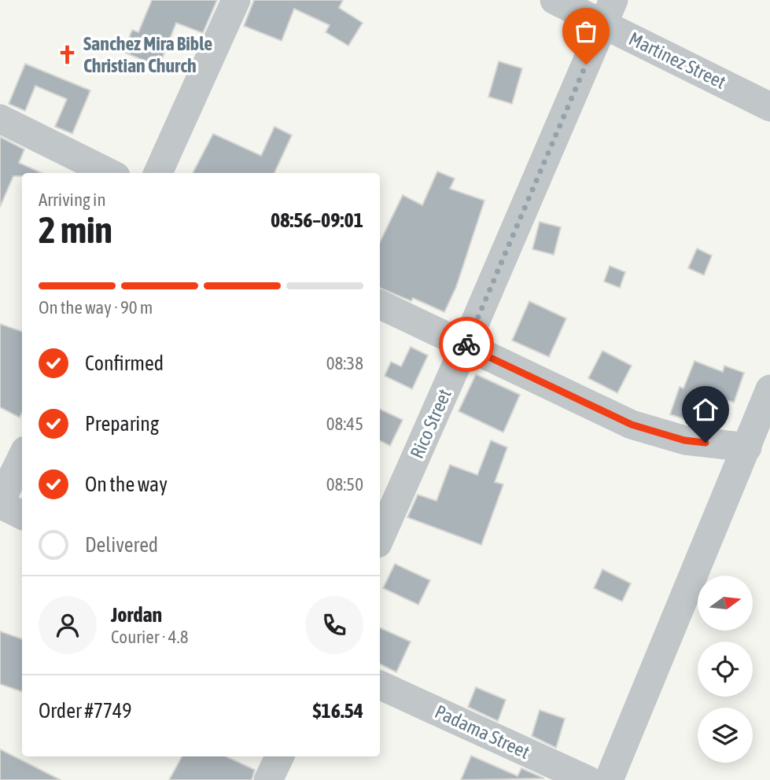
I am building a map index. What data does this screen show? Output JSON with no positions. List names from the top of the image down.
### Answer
{
  "streets": {
    "street": ["Martinez Street", "Rico Street", "Padama Street"]
  },
  "crossings": [
    ["Martinez Street", "Rico Street"]
  ],
  "places": {
    "church": ["Sanchez Mira Bible Christian Church"]
  },
  "north": "right",
  "page": {
    "heading": ["2 min", "Arriving in", "08:56–09:01"],
    "panel": [
      "Jordan",
      "Courier · 4.8",
      "Order #7749",
      "$16.54"
    ],
    "bar": "On the way · 90 m",
    "list": [
      ["Confirmed", "08:38"],
      ["Preparing", "08:45"],
      ["On the way", "08:50"],
      "Delivered"
    ]
  }
}
